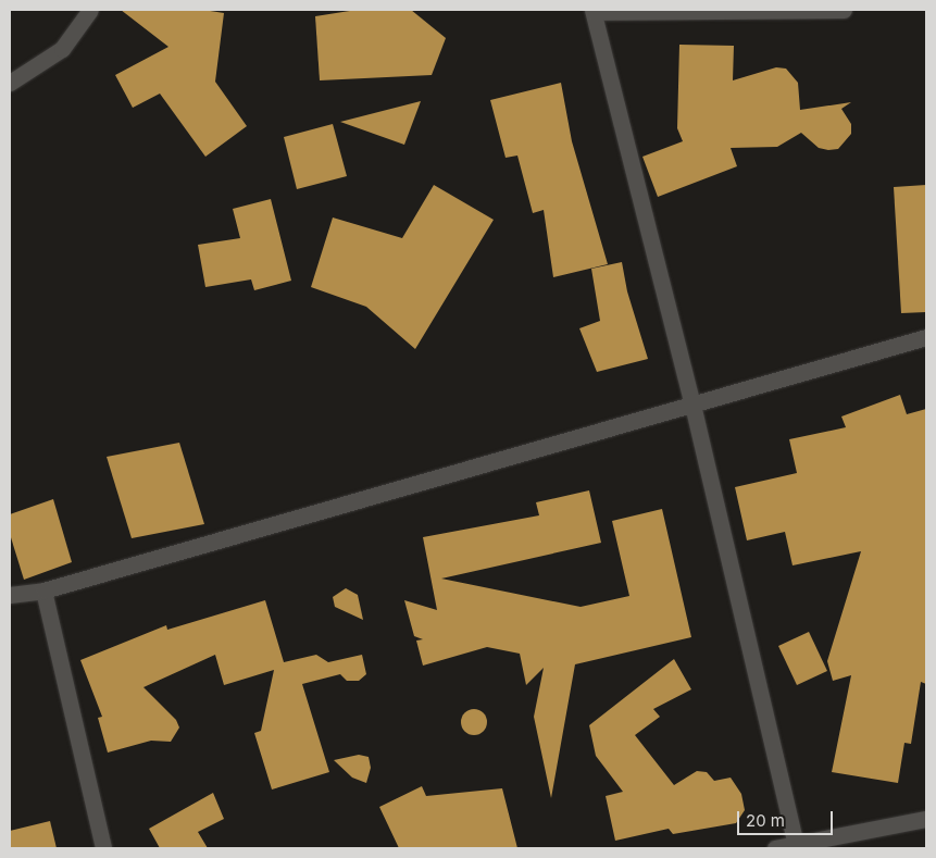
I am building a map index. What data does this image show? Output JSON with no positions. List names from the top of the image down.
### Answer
{
  "scale_bar": "20 m"
}
